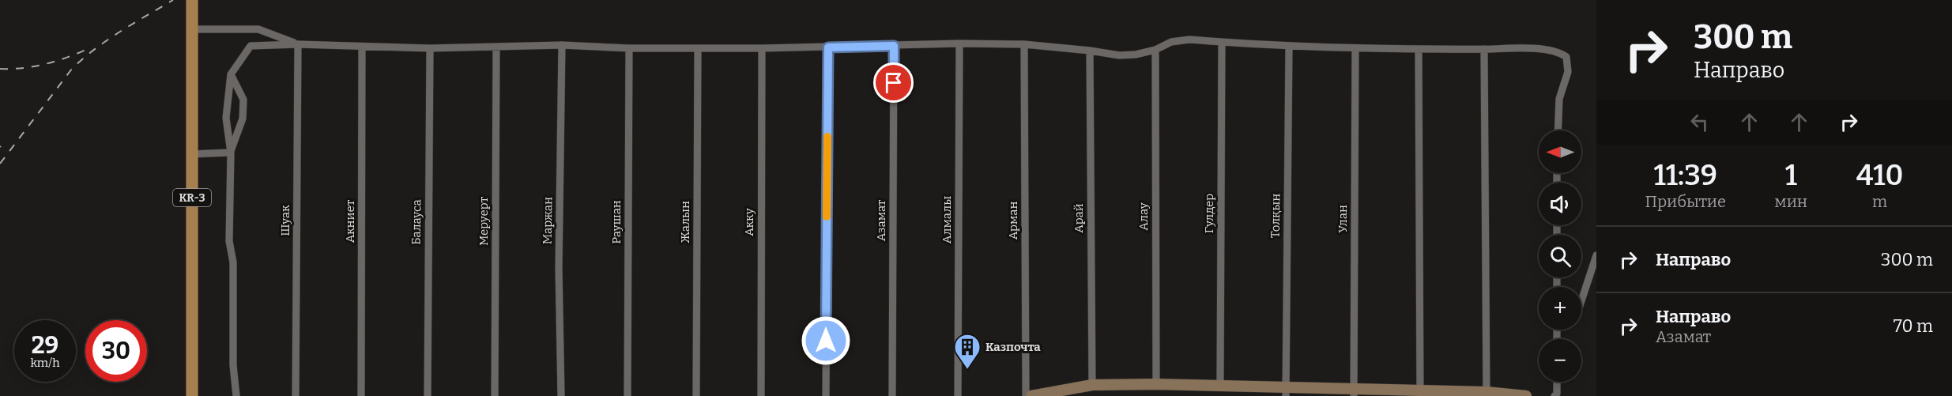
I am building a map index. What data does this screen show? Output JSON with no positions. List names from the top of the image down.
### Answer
{
  "streets": {
    "main road": ["KR-3"],
    "street": [
      "Гулдер",
      "Толқын",
      "Алау",
      "Арай",
      "Улан",
      "Алмалы",
      "Шуак",
      "Маржан",
      "Азамат",
      "Арман",
      "Акниет",
      "Меруерт",
      "Балауса",
      "Раушан",
      "Жалын",
      "Акку"
    ]
  },
  "places": {
    "building": ["Казпочта"]
  },
  "north": "left",
  "page": {
    "turn": ["300 m", "Направо"],
    "map_buttons": ["+", "−"],
    "eta": [
      "11:39",
      "Прибытие",
      "1",
      "мин",
      "410",
      "m"
    ],
    "list": [
      {
        "name": "Направо",
        "value": "300 m"
      },
      {
        "name": "Направо",
        "note": "Азамат",
        "value": "70 m"
      }
    ],
    "speed": "29 km/h",
    "limit": "30"
  }
}
